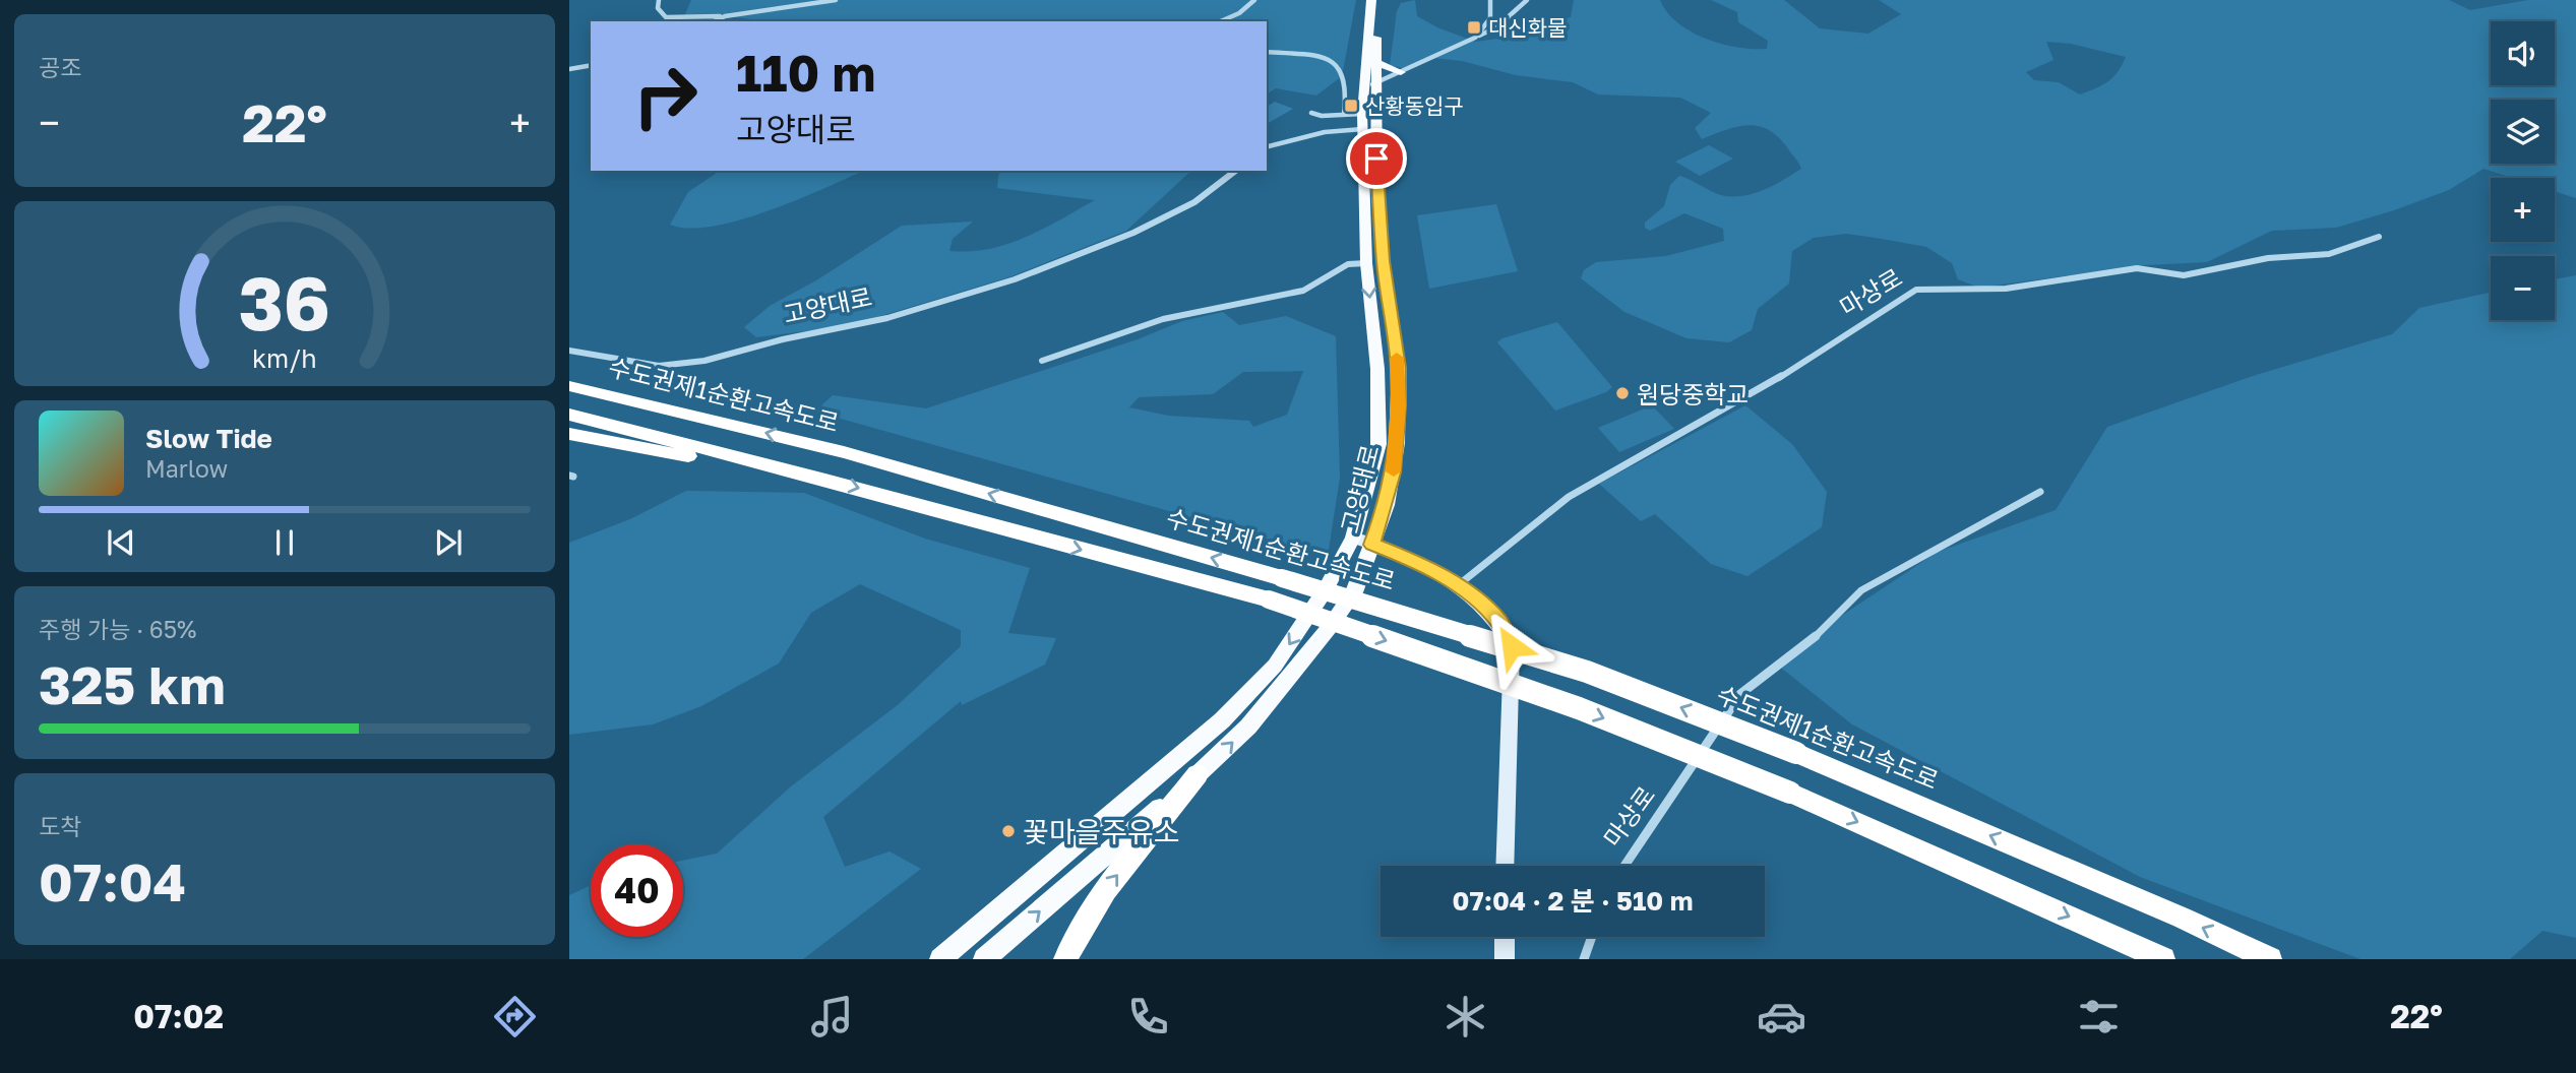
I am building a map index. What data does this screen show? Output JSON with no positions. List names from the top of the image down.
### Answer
{
  "streets": {
    "highway": ["수도권제1순환고속도로"],
    "main road": ["고양대로"],
    "street": ["마상로"]
  },
  "places": {
    "transit": ["대신화물", "산황동입구"],
    "other": ["원당중학교", "꽃마을주유소"]
  },
  "page": {
    "tile": [
      "공조",
      ["주행 가능 · 65%", "325 km"],
      ["도착", "07:04"]
    ],
    "map_buttons": ["+", "−"],
    "turn": ["110 m", "고양대로"],
    "heat": ["−", "22°", "+"],
    "song": ["Slow Tide", "Marlow"],
    "limit": "40",
    "trip": "07:04 · 2 분 · 510 m",
    "tabs": ["07:02", "22°"],
    "gauge": ["36", "km/h"]
  }
}
